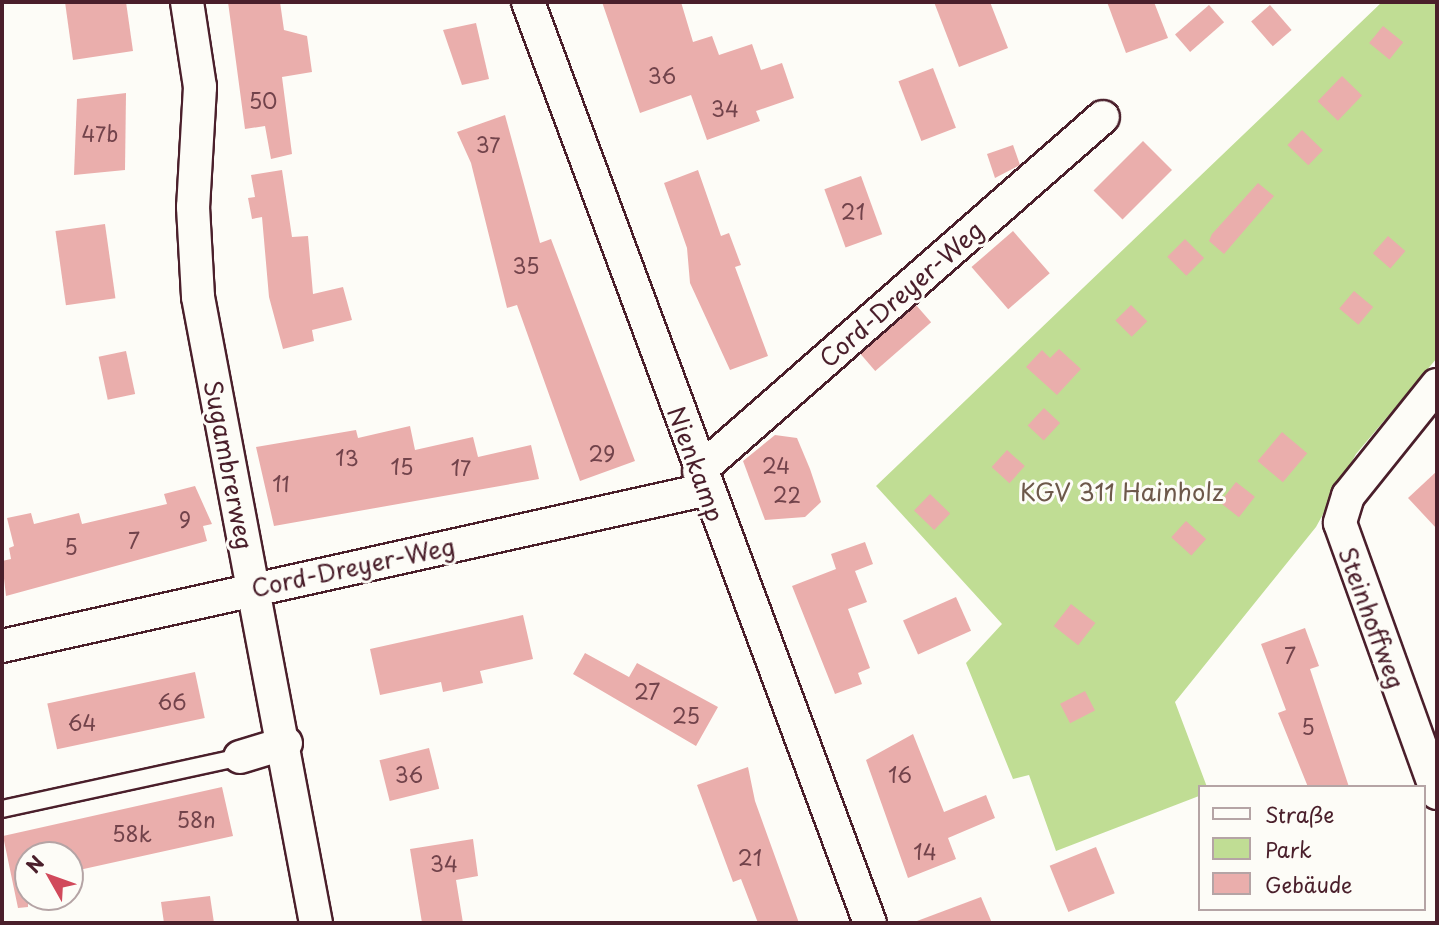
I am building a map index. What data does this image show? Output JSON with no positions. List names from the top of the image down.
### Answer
{
  "streets": {
    "street": [
      "Cord-Dreyer-Weg",
      "Nienkamp",
      "Sugambrerweg",
      "Steinhoffweg"
    ]
  },
  "crossings": [
    ["Cord-Dreyer-Weg", "Nienkamp"],
    ["Cord-Dreyer-Weg", "Sugambrerweg"]
  ],
  "parks": ["KGV 311 Hainholz"],
  "house_numbers": [
    "36",
    "50",
    "34",
    "47b",
    "37",
    "21",
    "35",
    "29",
    "13",
    "24",
    "15",
    "17",
    "11",
    "22",
    "9",
    "7",
    "5",
    "7",
    "27",
    "66",
    "25",
    "64",
    "5",
    "36",
    "16",
    "58n",
    "58k",
    "14",
    "21",
    "34"
  ],
  "legend": ["Straße", "Park", "Gebäude"],
  "north": "top left"
}
